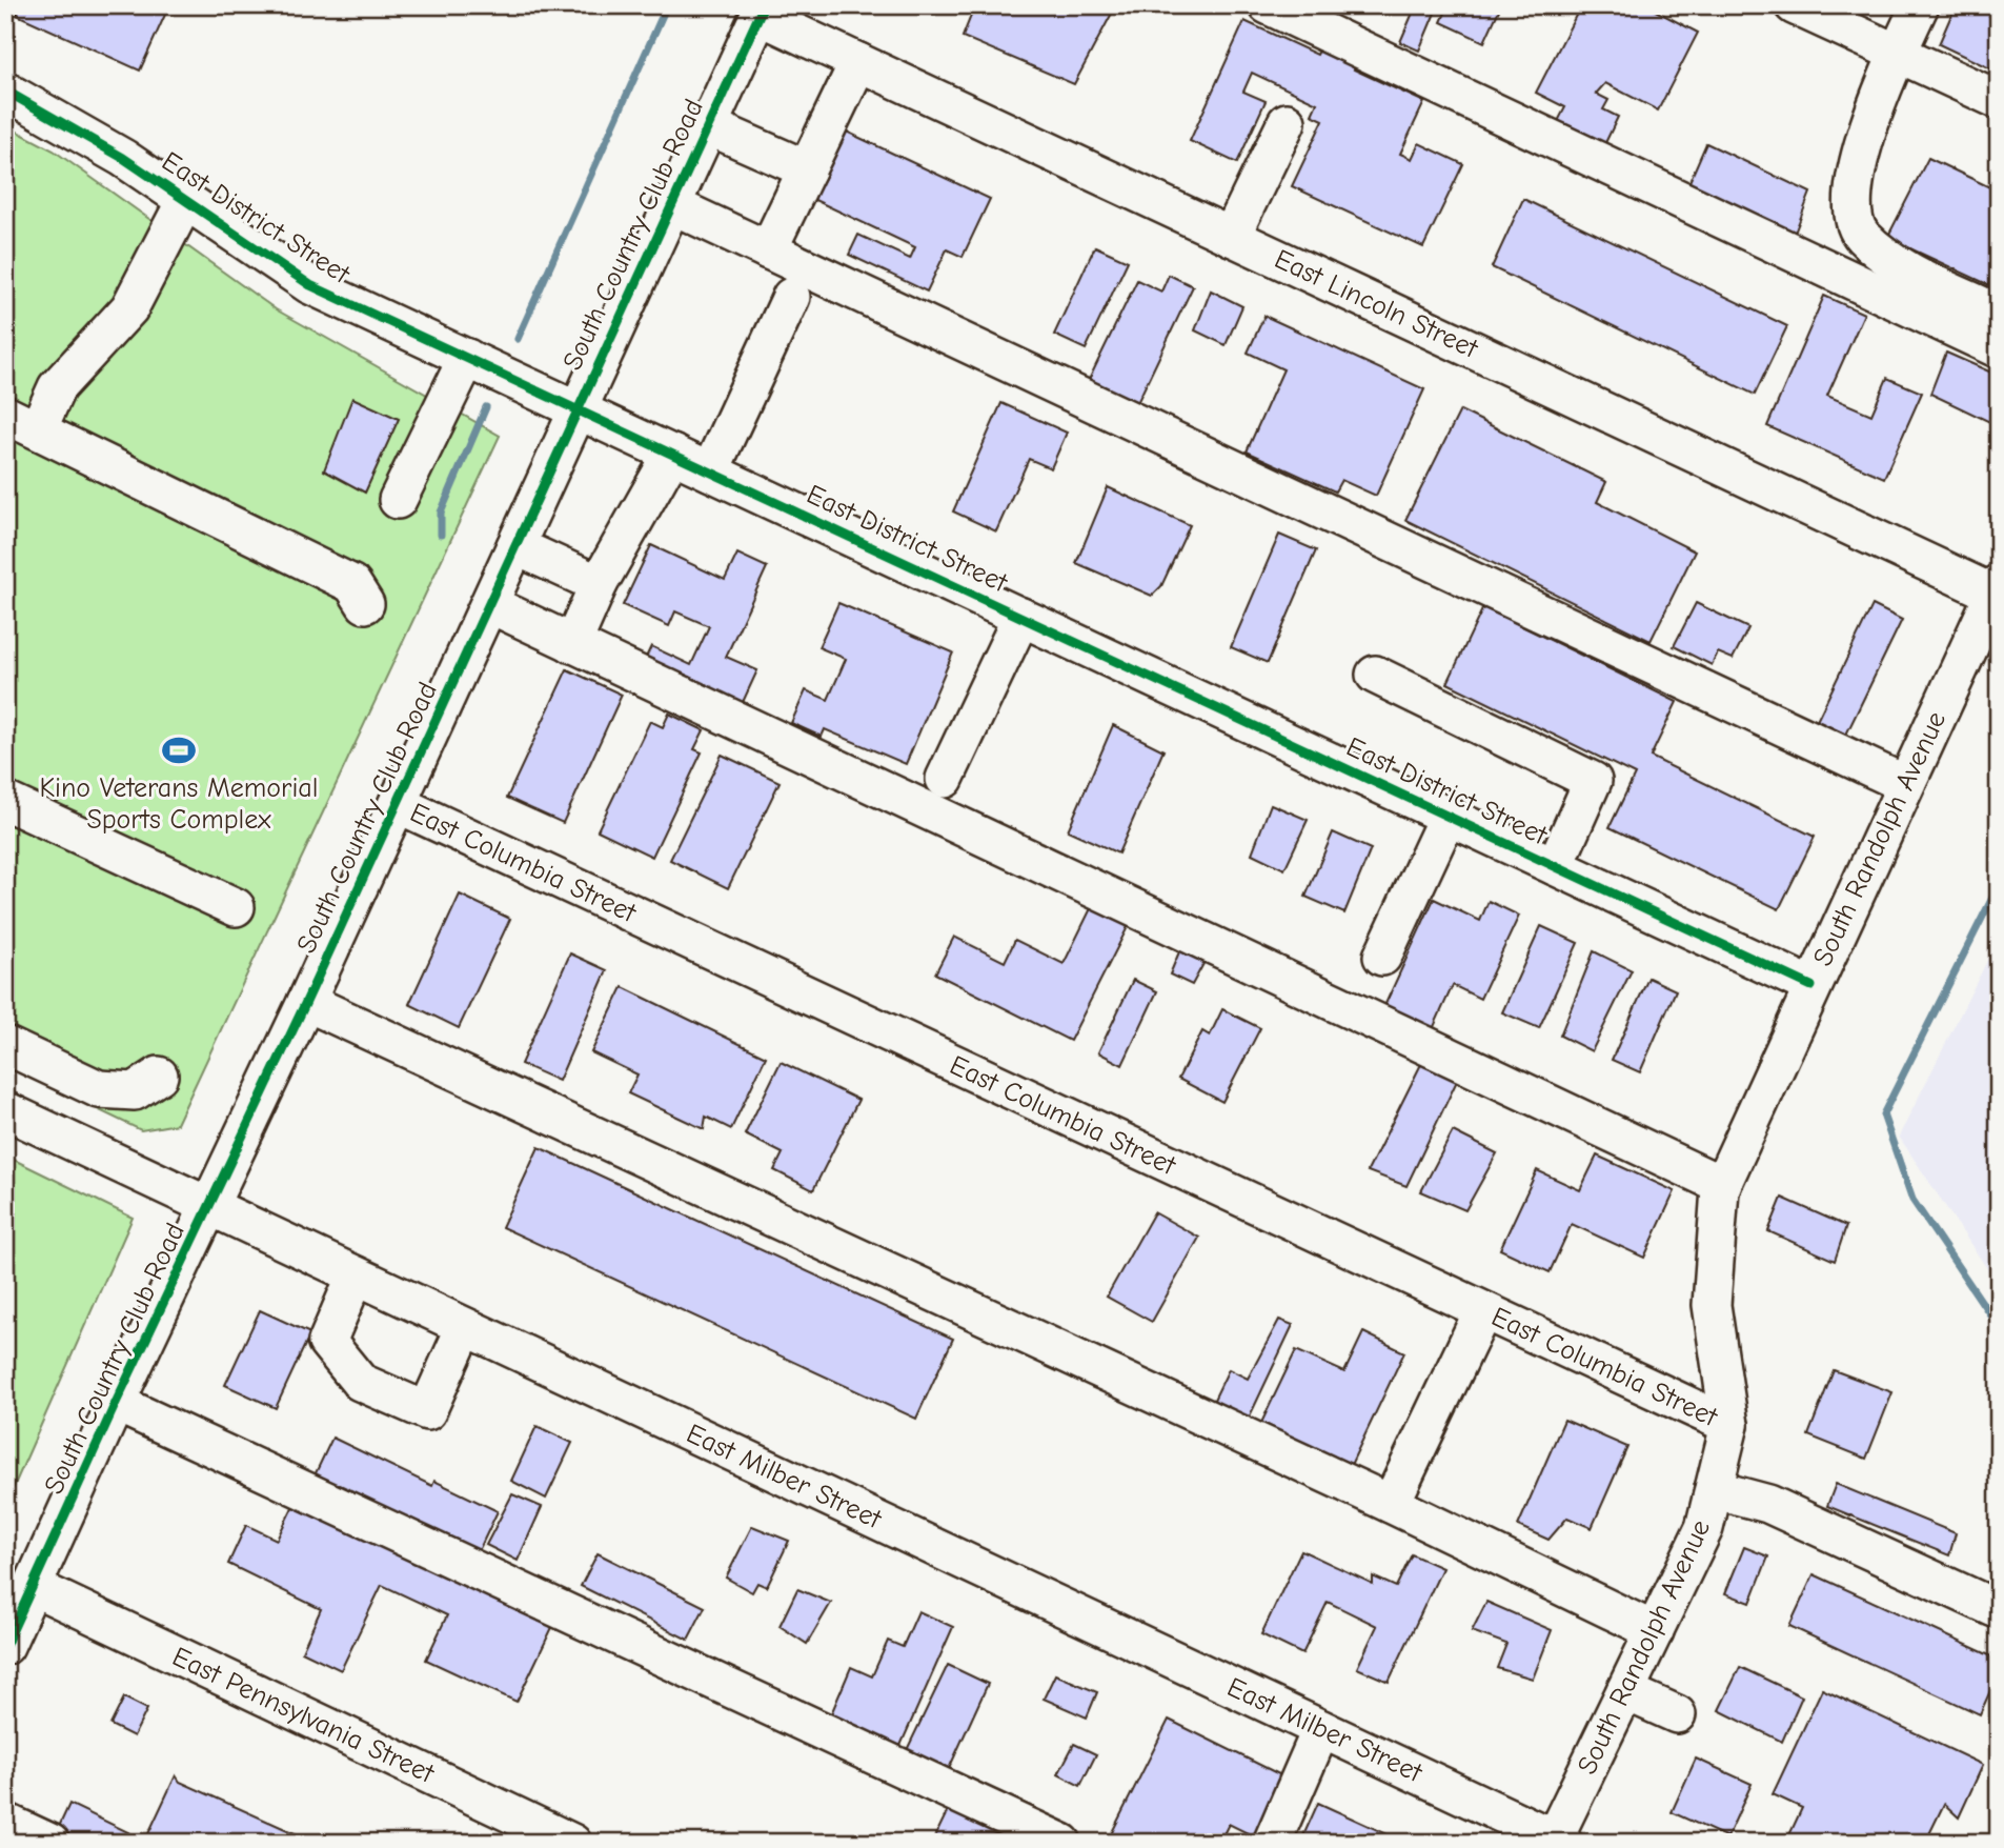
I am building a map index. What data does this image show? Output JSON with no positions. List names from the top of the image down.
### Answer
{
  "streets": {
    "street": [
      "East District Street",
      "South Country Club Road",
      "East Lincoln Street",
      "South Randolph Avenue",
      "East Columbia Street",
      "East Milber Street",
      "East Pennsylvania Street"
    ]
  },
  "crossings": [
    ["East District Street", "South Country Club Road"],
    ["East District Street", "South Randolph Avenue"],
    ["South Country Club Road", "East Lincoln Street"],
    ["South Country Club Road", "East Columbia Street"],
    ["South Country Club Road", "East Milber Street"],
    ["South Country Club Road", "East Pennsylvania Street"],
    ["East Lincoln Street", "South Randolph Avenue"],
    ["South Randolph Avenue", "East Columbia Street"],
    ["South Randolph Avenue", "East Milber Street"]
  ],
  "places": {
    "sports": ["Kino Veterans Memorial Sports Complex"]
  }
}
